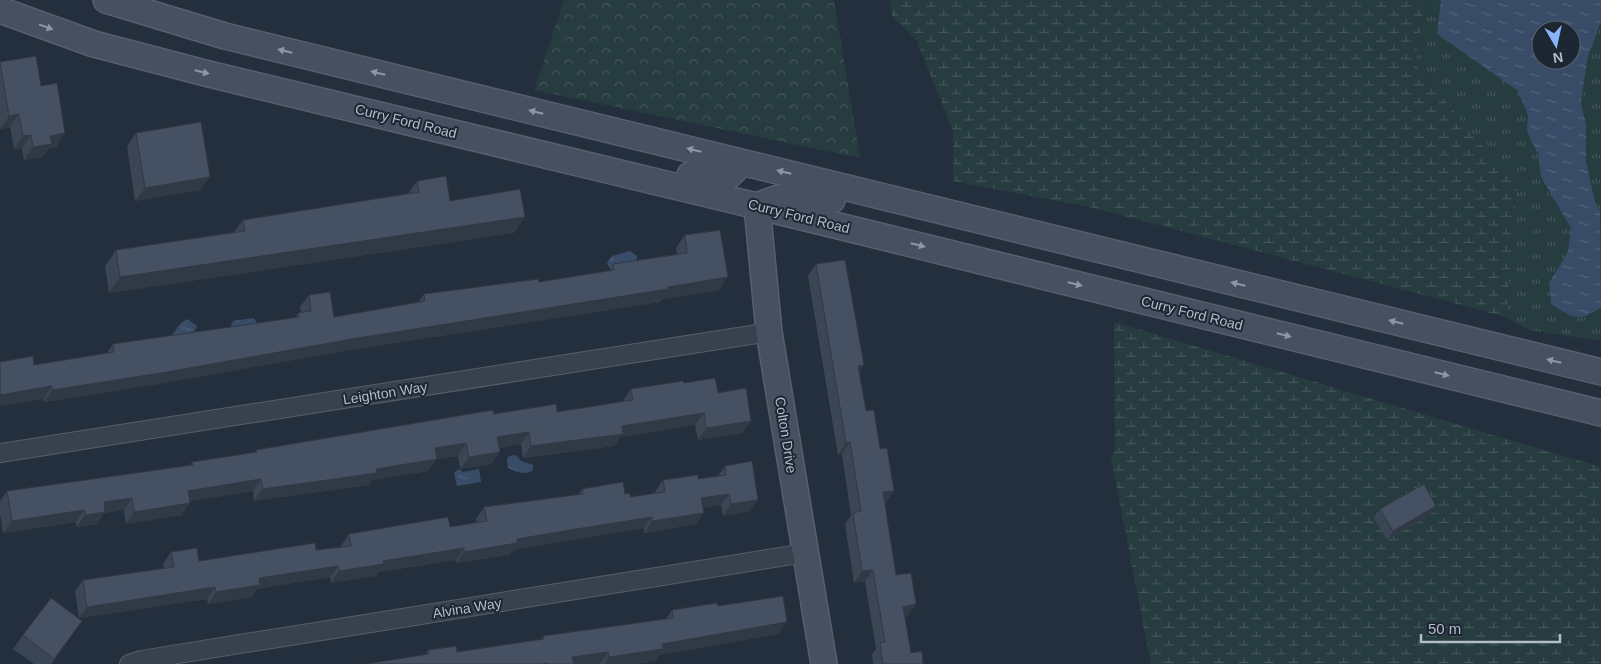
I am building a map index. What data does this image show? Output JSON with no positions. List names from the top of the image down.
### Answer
{
  "streets": {
    "main road": ["Curry Ford Road", "Colton Drive"],
    "street": ["Leighton Way", "Alvina Way"]
  },
  "crossings": [
    ["Curry Ford Road", "Colton Drive"],
    ["Leighton Way", "Colton Drive"],
    ["Colton Drive", "Alvina Way"]
  ],
  "scale_bar": "50 m",
  "north": "bottom"
}
